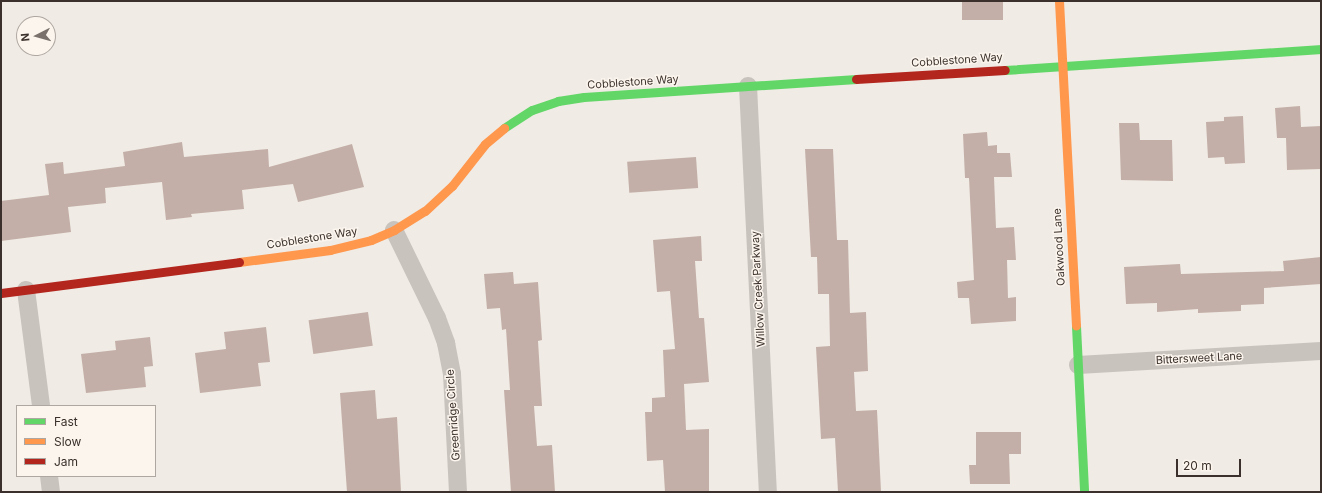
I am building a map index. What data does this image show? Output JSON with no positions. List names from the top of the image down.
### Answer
{
  "streets": {
    "street": [
      "Cobblestone Way",
      "Oakwood Lane",
      "Willow Creek Parkway",
      "Bittersweet Lane",
      "Greenridge Circle"
    ]
  },
  "crossings": [
    ["Cobblestone Way", "Oakwood Lane"],
    ["Cobblestone Way", "Willow Creek Parkway"],
    ["Cobblestone Way", "Greenridge Circle"],
    ["Oakwood Lane", "Bittersweet Lane"]
  ],
  "legend": ["Fast", "Slow", "Jam"],
  "scale_bar": "20 m",
  "north": "left"
}
